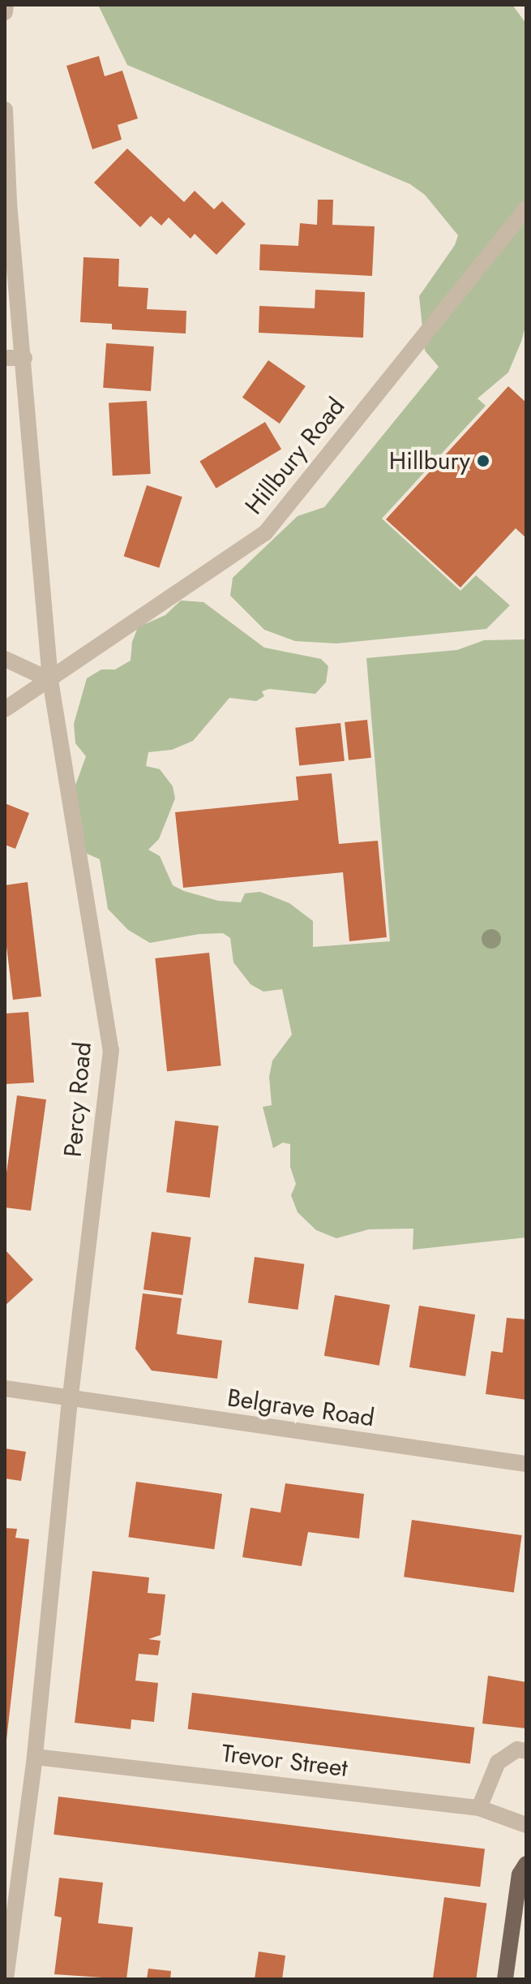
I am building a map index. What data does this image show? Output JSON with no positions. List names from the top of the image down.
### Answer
{
  "streets": {
    "street": [
      "Hillbury Road",
      "Percy Road",
      "Belgrave Road",
      "Trevor Street"
    ]
  },
  "crossings": [
    ["Hillbury Road", "Percy Road"],
    ["Percy Road", "Belgrave Road"],
    ["Percy Road", "Trevor Street"]
  ],
  "places": ["Hillbury"]
}
